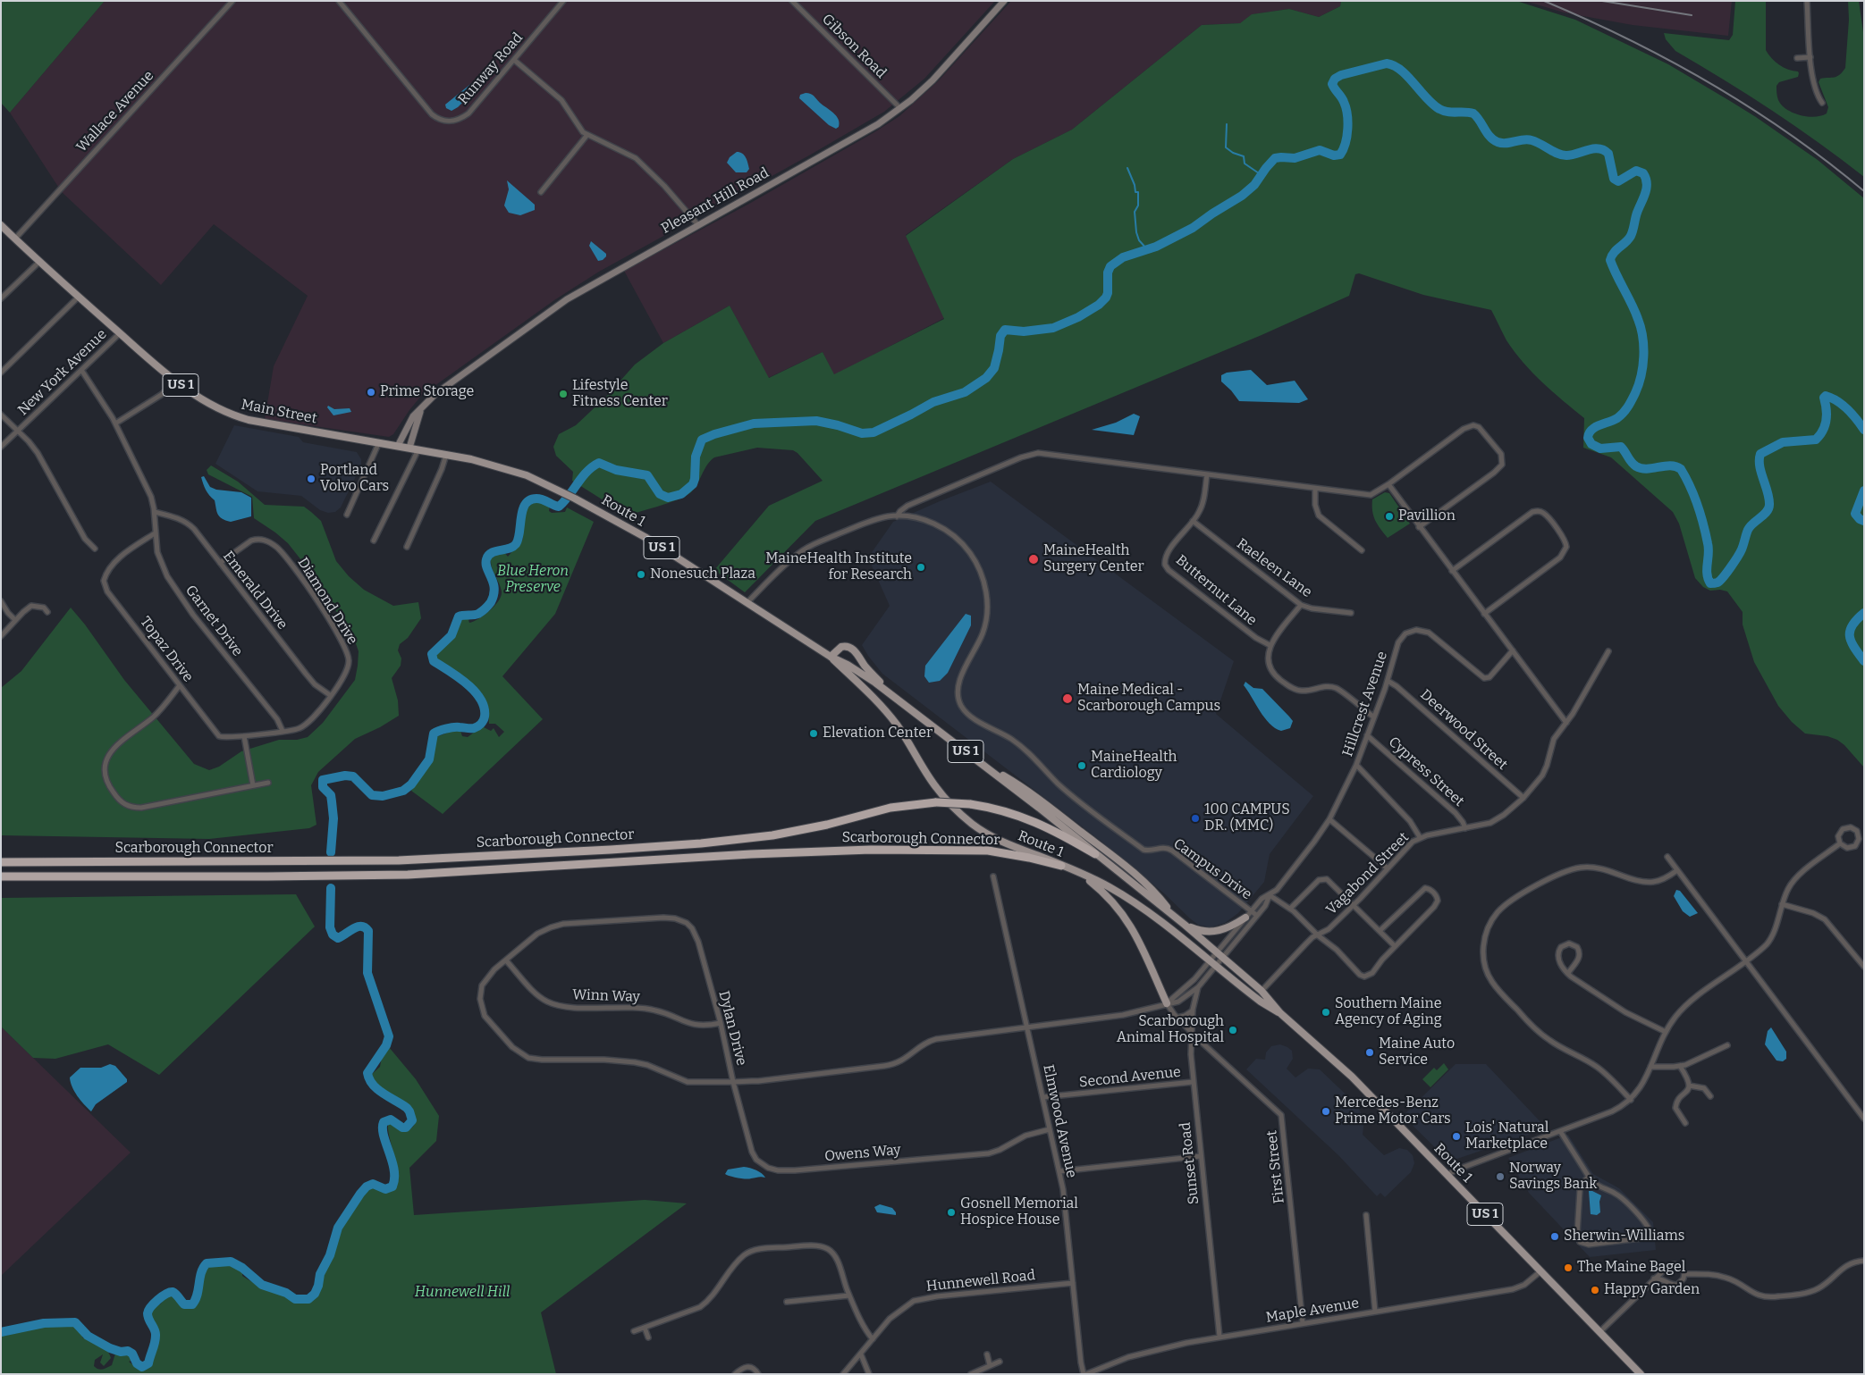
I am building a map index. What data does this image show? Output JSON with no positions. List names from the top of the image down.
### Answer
{
  "streets": {
    "highway": ["Scarborough Connector"],
    "main road": ["US 1", "Main Street", "Route 1"],
    "street": [
      "Gibson Road",
      "Runway Road",
      "Wallace Avenue",
      "Pleasant Hill Road",
      "New York Avenue",
      "Raeleen Lane",
      "Emerald Drive",
      "Butternut Lane",
      "Diamond Drive",
      "Garnet Drive",
      "Topaz Drive",
      "Hillcrest Avenue",
      "Deerwood Street",
      "Cypress Street",
      "Campus Drive",
      "Vagabond Street",
      "Winn Way",
      "Dylan Drive",
      "Second Avenue",
      "Elmwood Avenue",
      "Owens Way",
      "Sunset Road",
      "First Street",
      "Hunnewell Road",
      "Maple Avenue"
    ]
  },
  "crossings": [
    ["Gibson Road", "Pleasant Hill Road"],
    ["Wallace Avenue", "Main Street"],
    ["Pleasant Hill Road", "Main Street"],
    ["New York Avenue", "Main Street"],
    ["New York Avenue", "Garnet Drive"],
    ["Main Street", "Route 1"],
    ["Route 1", "Hillcrest Avenue"],
    ["Route 1", "Scarborough Connector"],
    ["Route 1", "Campus Drive"],
    ["Route 1", "Vagabond Street"],
    ["Route 1", "Maple Avenue"],
    ["Raeleen Lane", "Butternut Lane"],
    ["Emerald Drive", "Diamond Drive"],
    ["Emerald Drive", "Garnet Drive"],
    ["Diamond Drive", "Garnet Drive"],
    ["Diamond Drive", "Topaz Drive"],
    ["Garnet Drive", "Topaz Drive"],
    ["Hillcrest Avenue", "Deerwood Street"],
    ["Hillcrest Avenue", "Cypress Street"],
    ["Hillcrest Avenue", "Campus Drive"],
    ["Deerwood Street", "Vagabond Street"],
    ["Cypress Street", "Vagabond Street"],
    ["Winn Way", "Dylan Drive"],
    ["Dylan Drive", "Owens Way"],
    ["Second Avenue", "Elmwood Avenue"],
    ["Second Avenue", "Sunset Road"],
    ["Elmwood Avenue", "Owens Way"],
    ["Elmwood Avenue", "Hunnewell Road"],
    ["Elmwood Avenue", "Maple Avenue"],
    ["Sunset Road", "First Street"],
    ["Sunset Road", "Maple Avenue"],
    ["First Street", "Maple Avenue"]
  ],
  "parks": ["Blue Heron Preserve", "Hunnewell Hill"],
  "places": [
    "Prime Storage",
    "Lifestyle Fitness Center",
    "Portland Volvo Cars",
    "Pavillion",
    "MaineHealth Surgery Center",
    "MaineHealth Institute for Research",
    "Nonesuch Plaza",
    "Maine Medical - Scarborough Campus",
    "Elevation Center",
    "MaineHealth Cardiology",
    "100 CAMPUS DR. (MMC)",
    "Southern Maine Agency of Aging",
    "Scarborough Animal Hospital",
    "Maine Auto Service",
    "Mercedes-Benz Prime Motor Cars",
    "Lois' Natural Marketplace",
    "Norway Savings Bank",
    "Gosnell Memorial Hospice House",
    "Sherwin-Williams",
    "The Maine Bagel",
    "Happy Garden"
  ]
}
